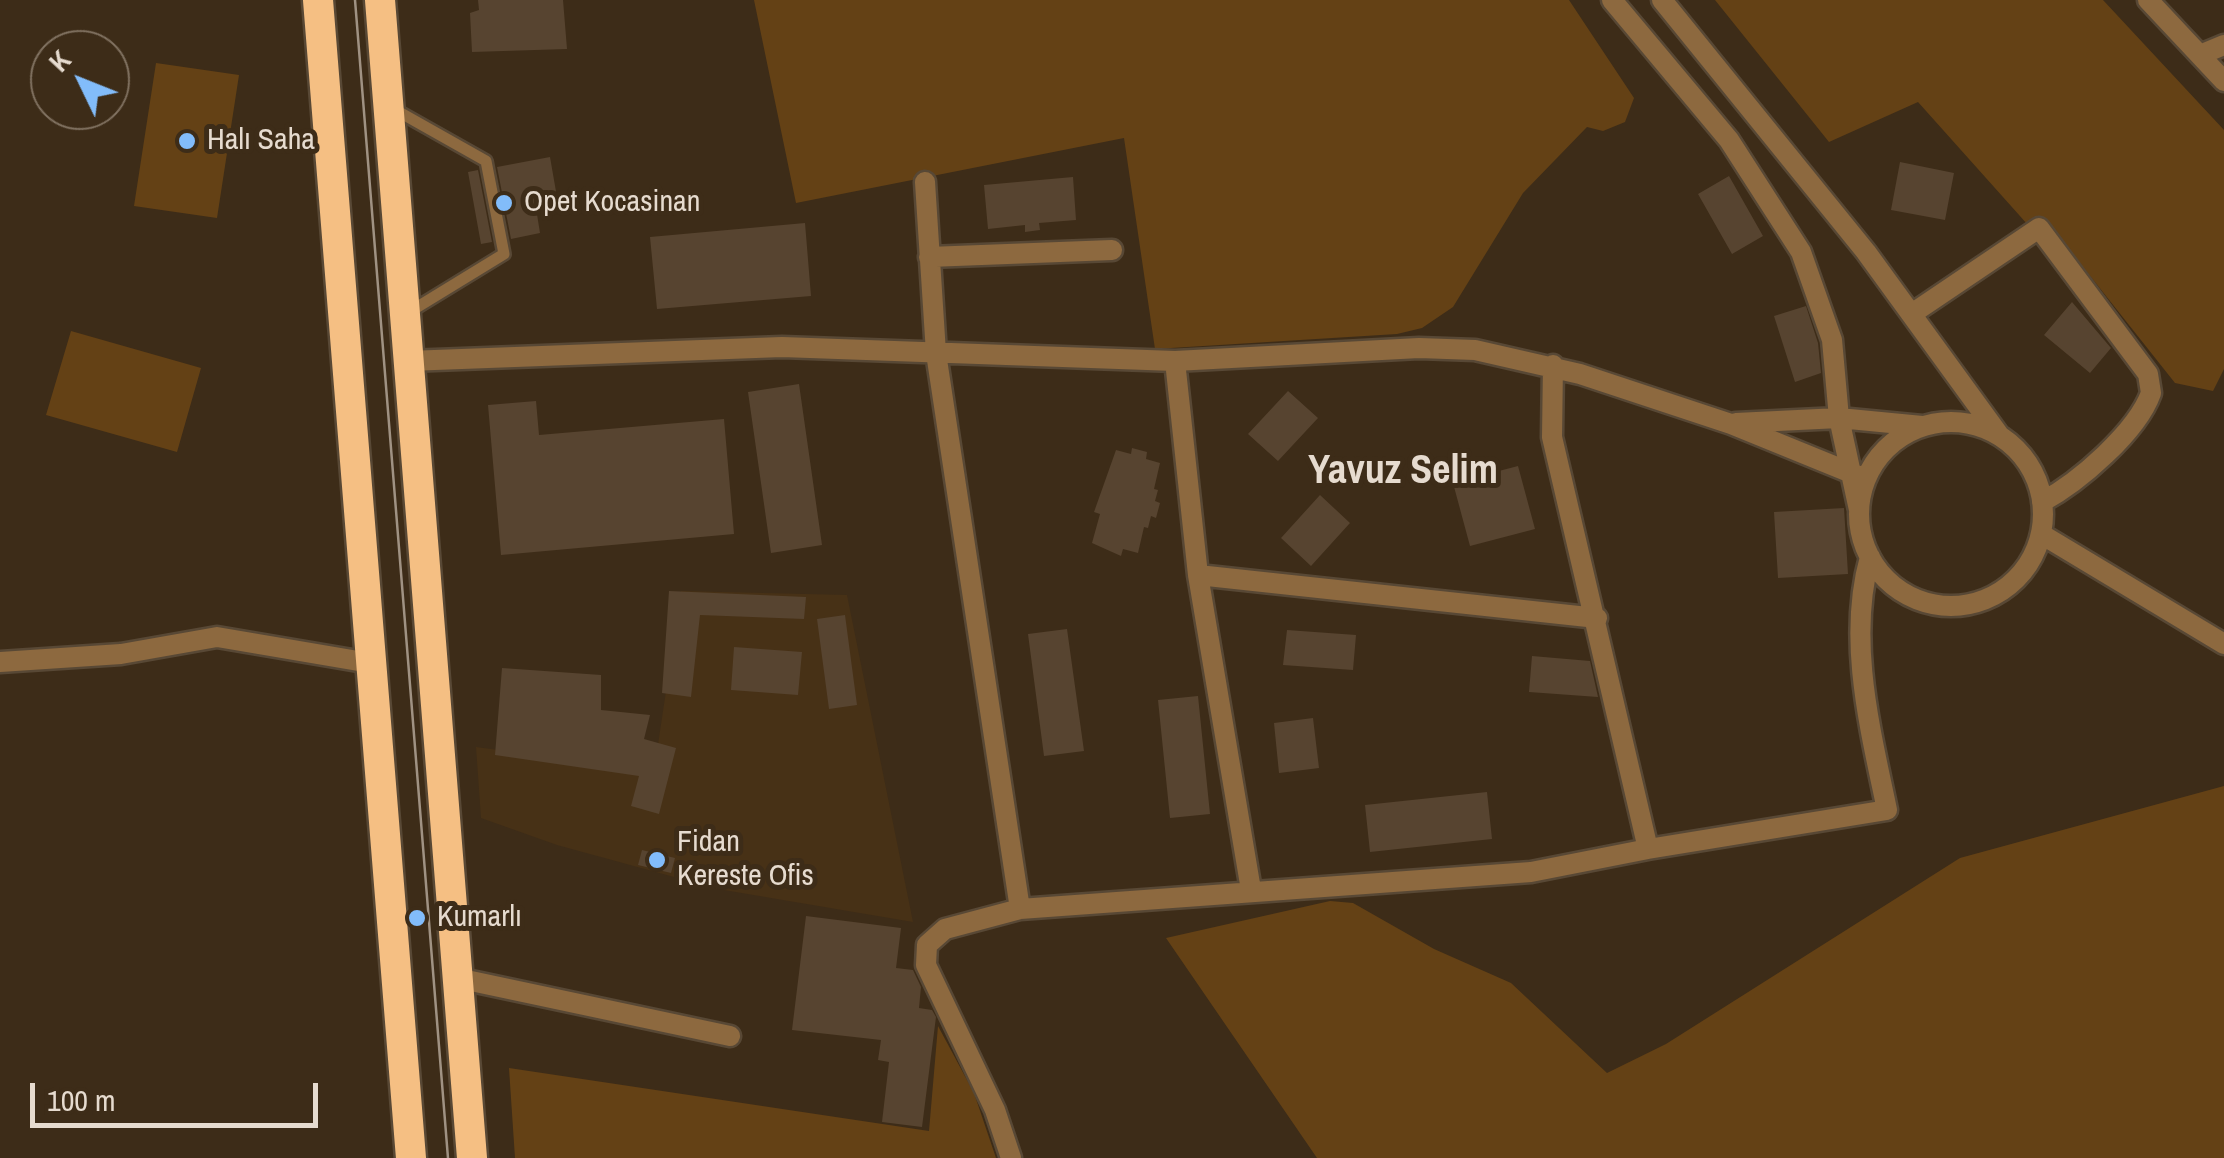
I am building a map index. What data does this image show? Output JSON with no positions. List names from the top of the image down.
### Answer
{
  "districts": ["Yavuz Selim"],
  "places": [
    "Halı Saha",
    "Opet Kocasinan",
    "Fidan Kereste Ofis",
    "Kumarlı"
  ],
  "scale_bar": "100 m",
  "north": "top left"
}
